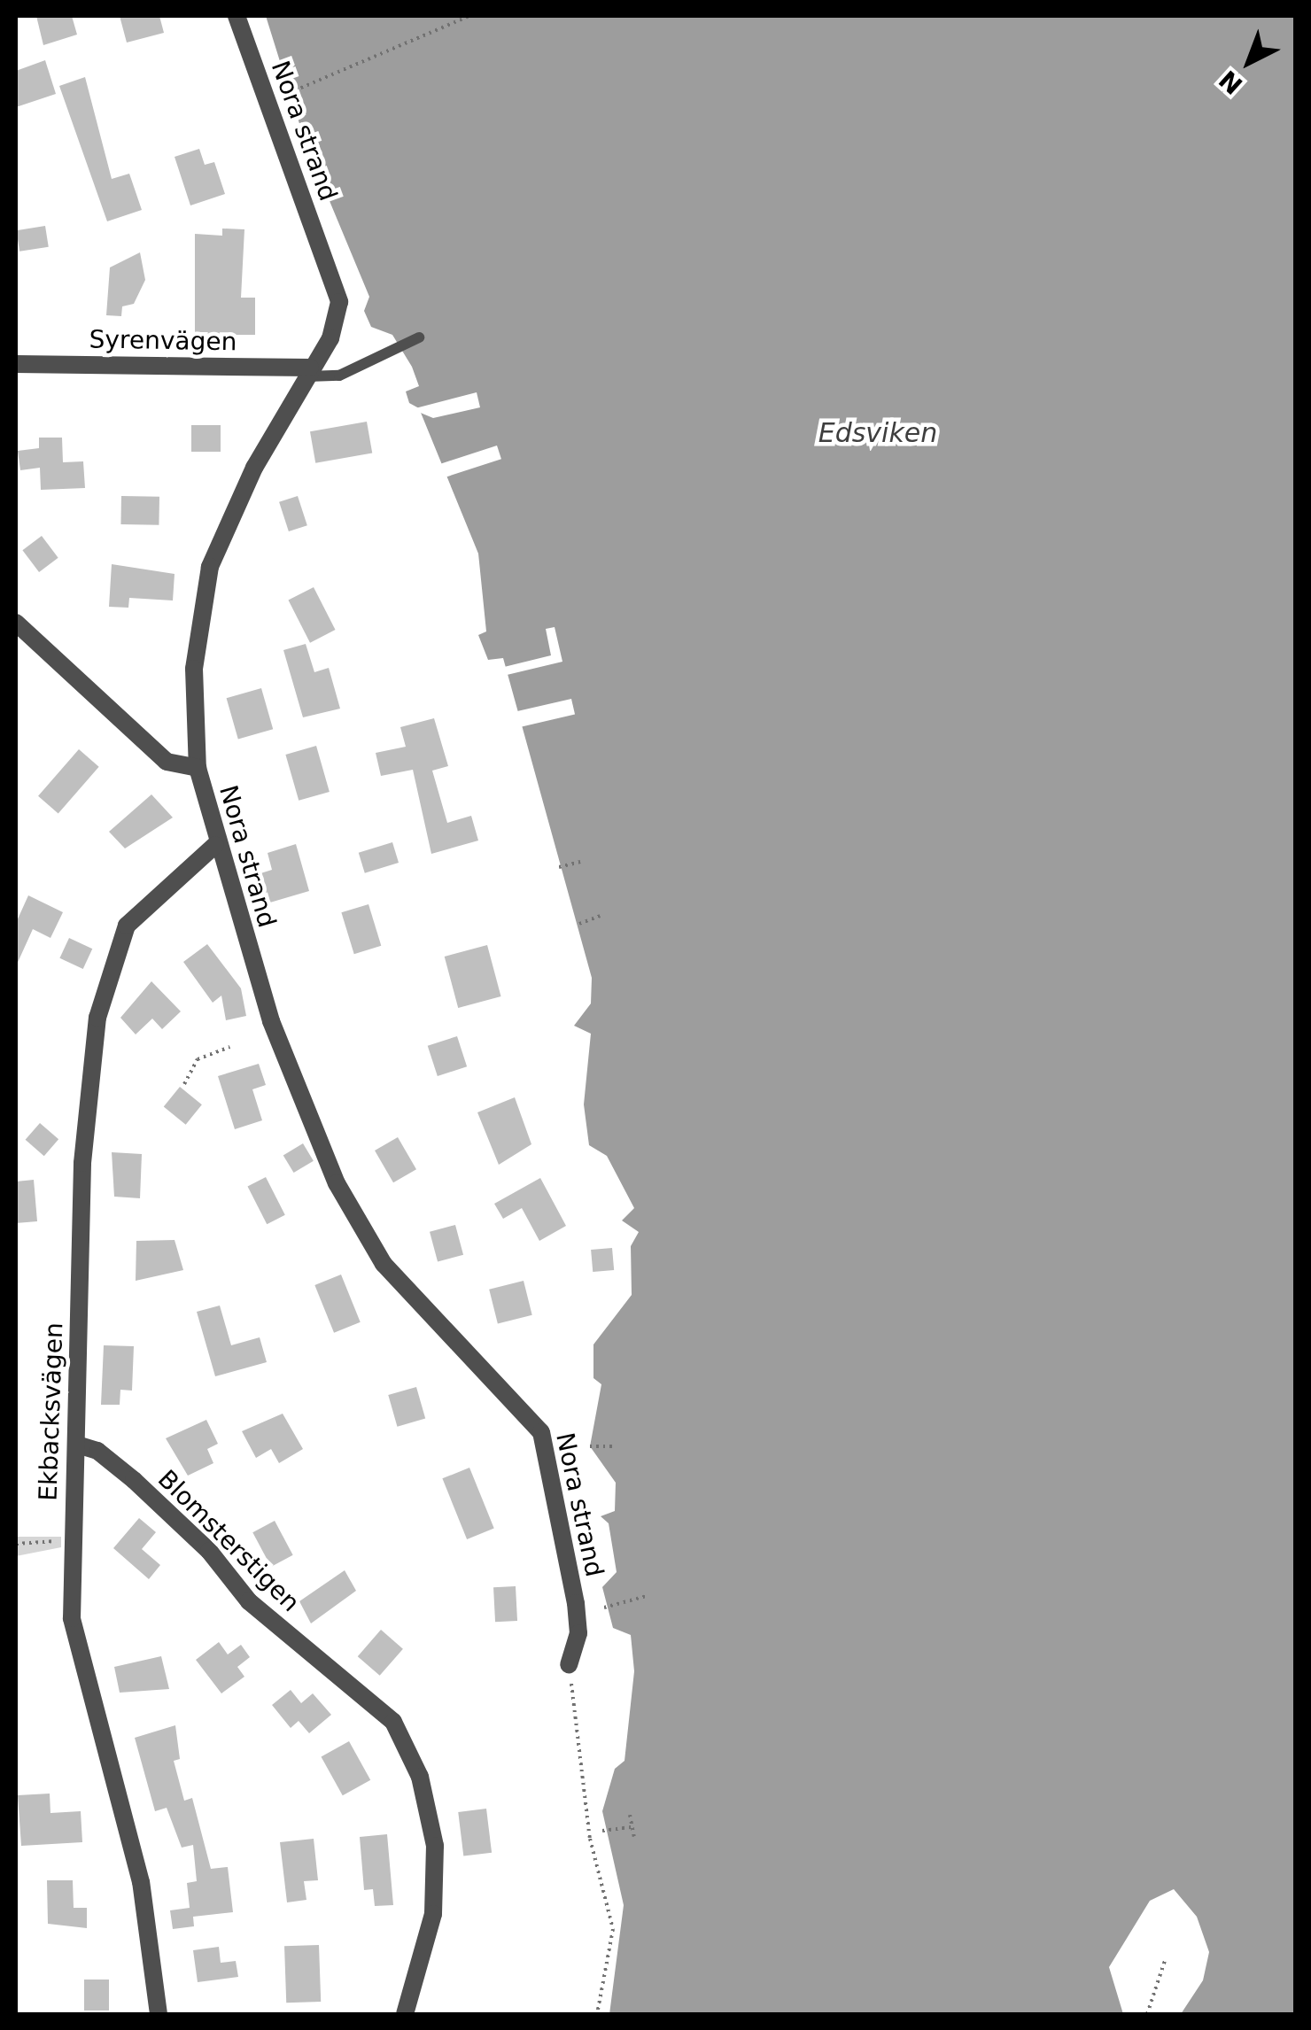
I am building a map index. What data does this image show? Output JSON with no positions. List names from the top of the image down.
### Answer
{
  "streets": {
    "street": [
      "Nora strand",
      "Syrenvägen",
      "Ekbacksvägen",
      "Blomsterstigen"
    ]
  },
  "crossings": [
    ["Nora strand", "Syrenvägen"],
    ["Nora strand", "Ekbacksvägen"],
    ["Ekbacksvägen", "Blomsterstigen"]
  ],
  "water": ["Edsviken"],
  "north": "bottom left"
}
